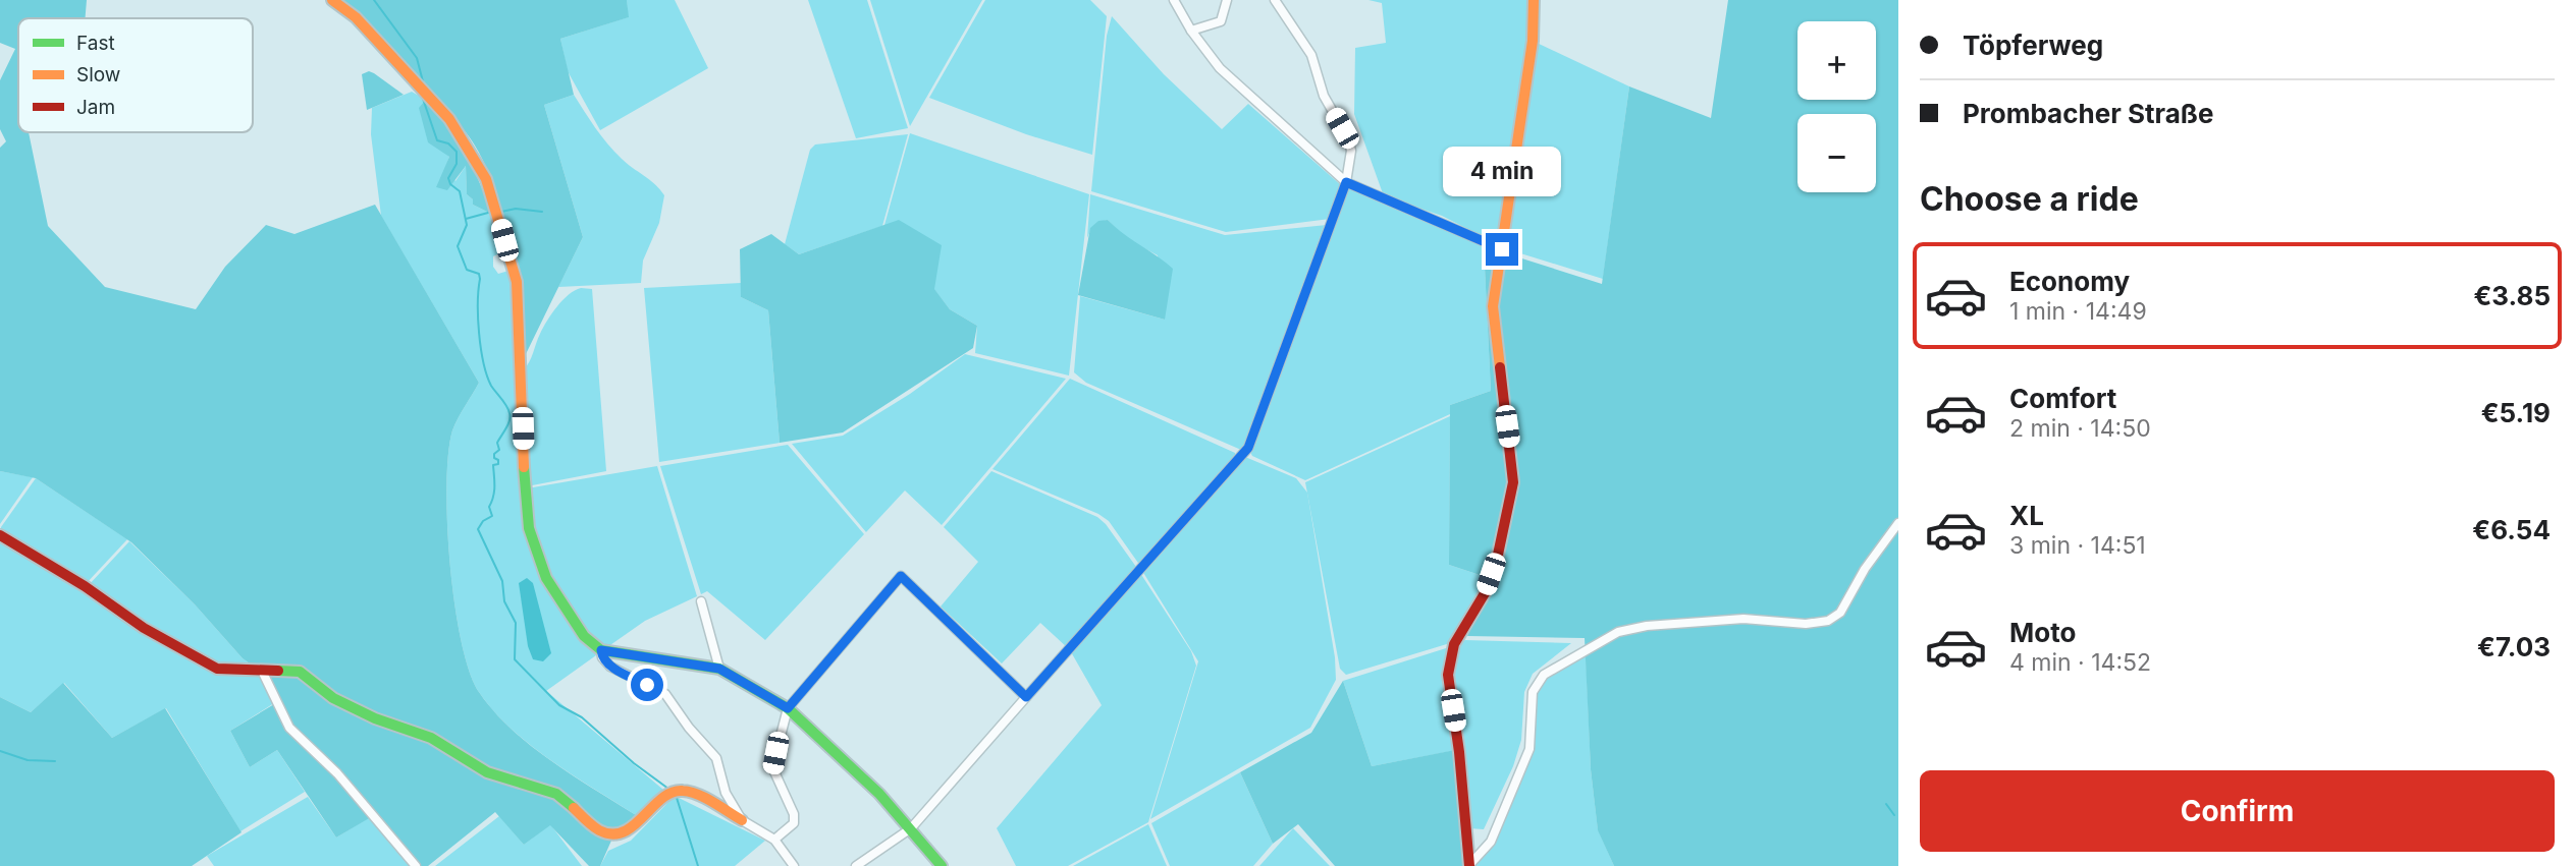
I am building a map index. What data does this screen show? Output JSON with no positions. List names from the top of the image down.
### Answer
{
  "legend": ["Fast", "Slow", "Jam"],
  "page": {
    "banner": ["Töpferweg", "Prombacher Straße"],
    "map_buttons": ["+", "−"],
    "bubble": "4 min",
    "heading": "Choose a ride",
    "list": [
      {
        "name": "Economy",
        "note": "1 min · 14:49",
        "value": "€3.85"
      },
      {
        "name": "Comfort",
        "note": "2 min · 14:50",
        "value": "€5.19"
      },
      {
        "name": "XL",
        "note": "3 min · 14:51",
        "value": "€6.54"
      },
      {
        "name": "Moto",
        "note": "4 min · 14:52",
        "value": "€7.03"
      }
    ],
    "buttons": "Confirm"
  }
}
